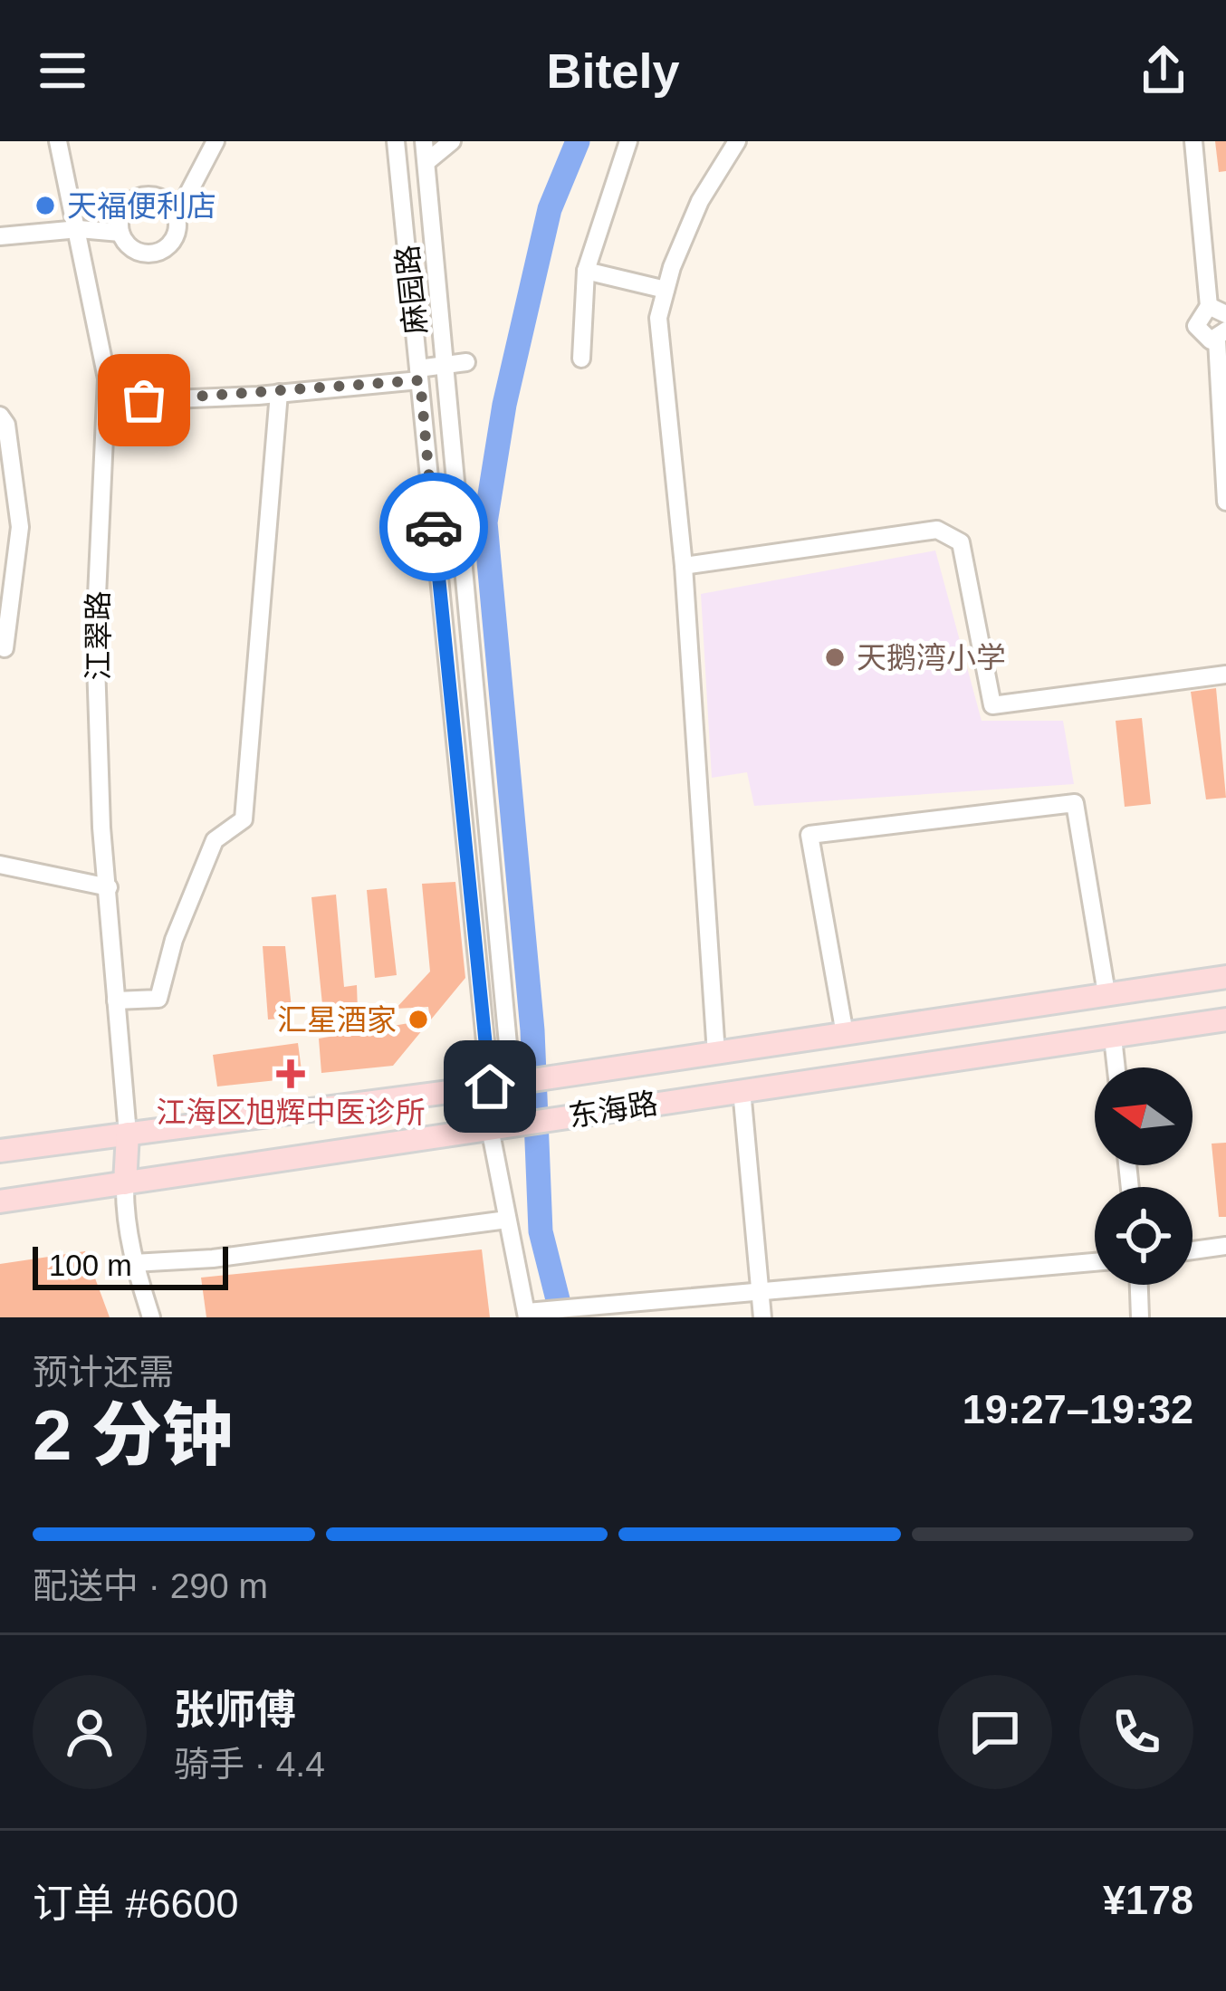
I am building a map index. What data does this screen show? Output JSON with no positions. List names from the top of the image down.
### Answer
{
  "streets": {
    "main road": ["东海路"],
    "street": ["麻园路", "江翠路"]
  },
  "crossings": [
    ["麻园路", "东海路"],
    ["江翠路", "东海路"]
  ],
  "places": {
    "other": ["天福便利店", "天鹅湾小学", "汇星酒家"],
    "health": ["江海区旭辉中医诊所"]
  },
  "scale_bar": "100 m",
  "north": "left",
  "page": {
    "header": "Bitely",
    "scale": "100 m",
    "heading": ["2 分钟", "预计还需", "19:27–19:32"],
    "panel": [
      "张师傅",
      "骑手 · 4.4",
      "订单 #6600",
      "¥178"
    ],
    "bar": "配送中 · 290 m"
  }
}
